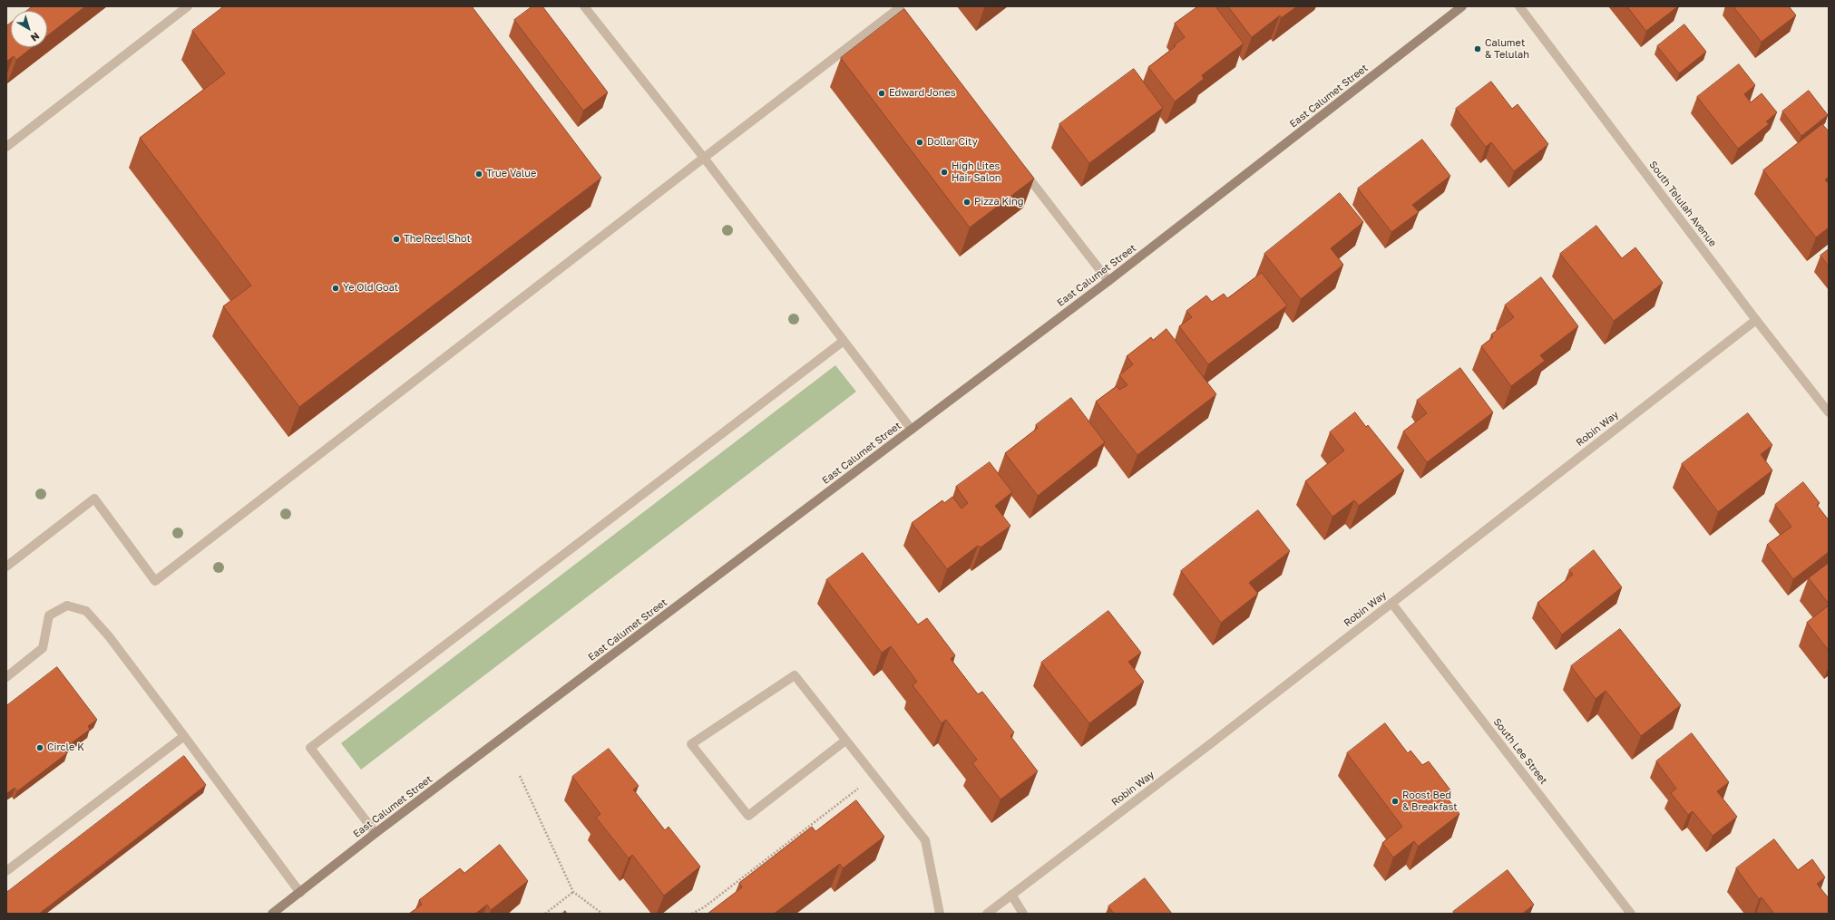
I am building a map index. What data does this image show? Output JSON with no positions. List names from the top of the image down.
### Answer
{
  "streets": {
    "main road": ["East Calumet Street"],
    "street": ["South Telulah Avenue", "Robin Way", "South Lee Street"]
  },
  "crossings": [
    ["South Telulah Avenue", "Robin Way"],
    ["Robin Way", "South Lee Street"]
  ],
  "places": [
    "Calumet & Telulah",
    "Edward Jones",
    "Dollar City",
    "High Lites Hair Salon",
    "True Value",
    "Pizza King",
    "The Reel Shot",
    "Ye Old Goat",
    "Circle K",
    "Roost Bed & Breakfast"
  ],
  "north": "bottom right"
}
